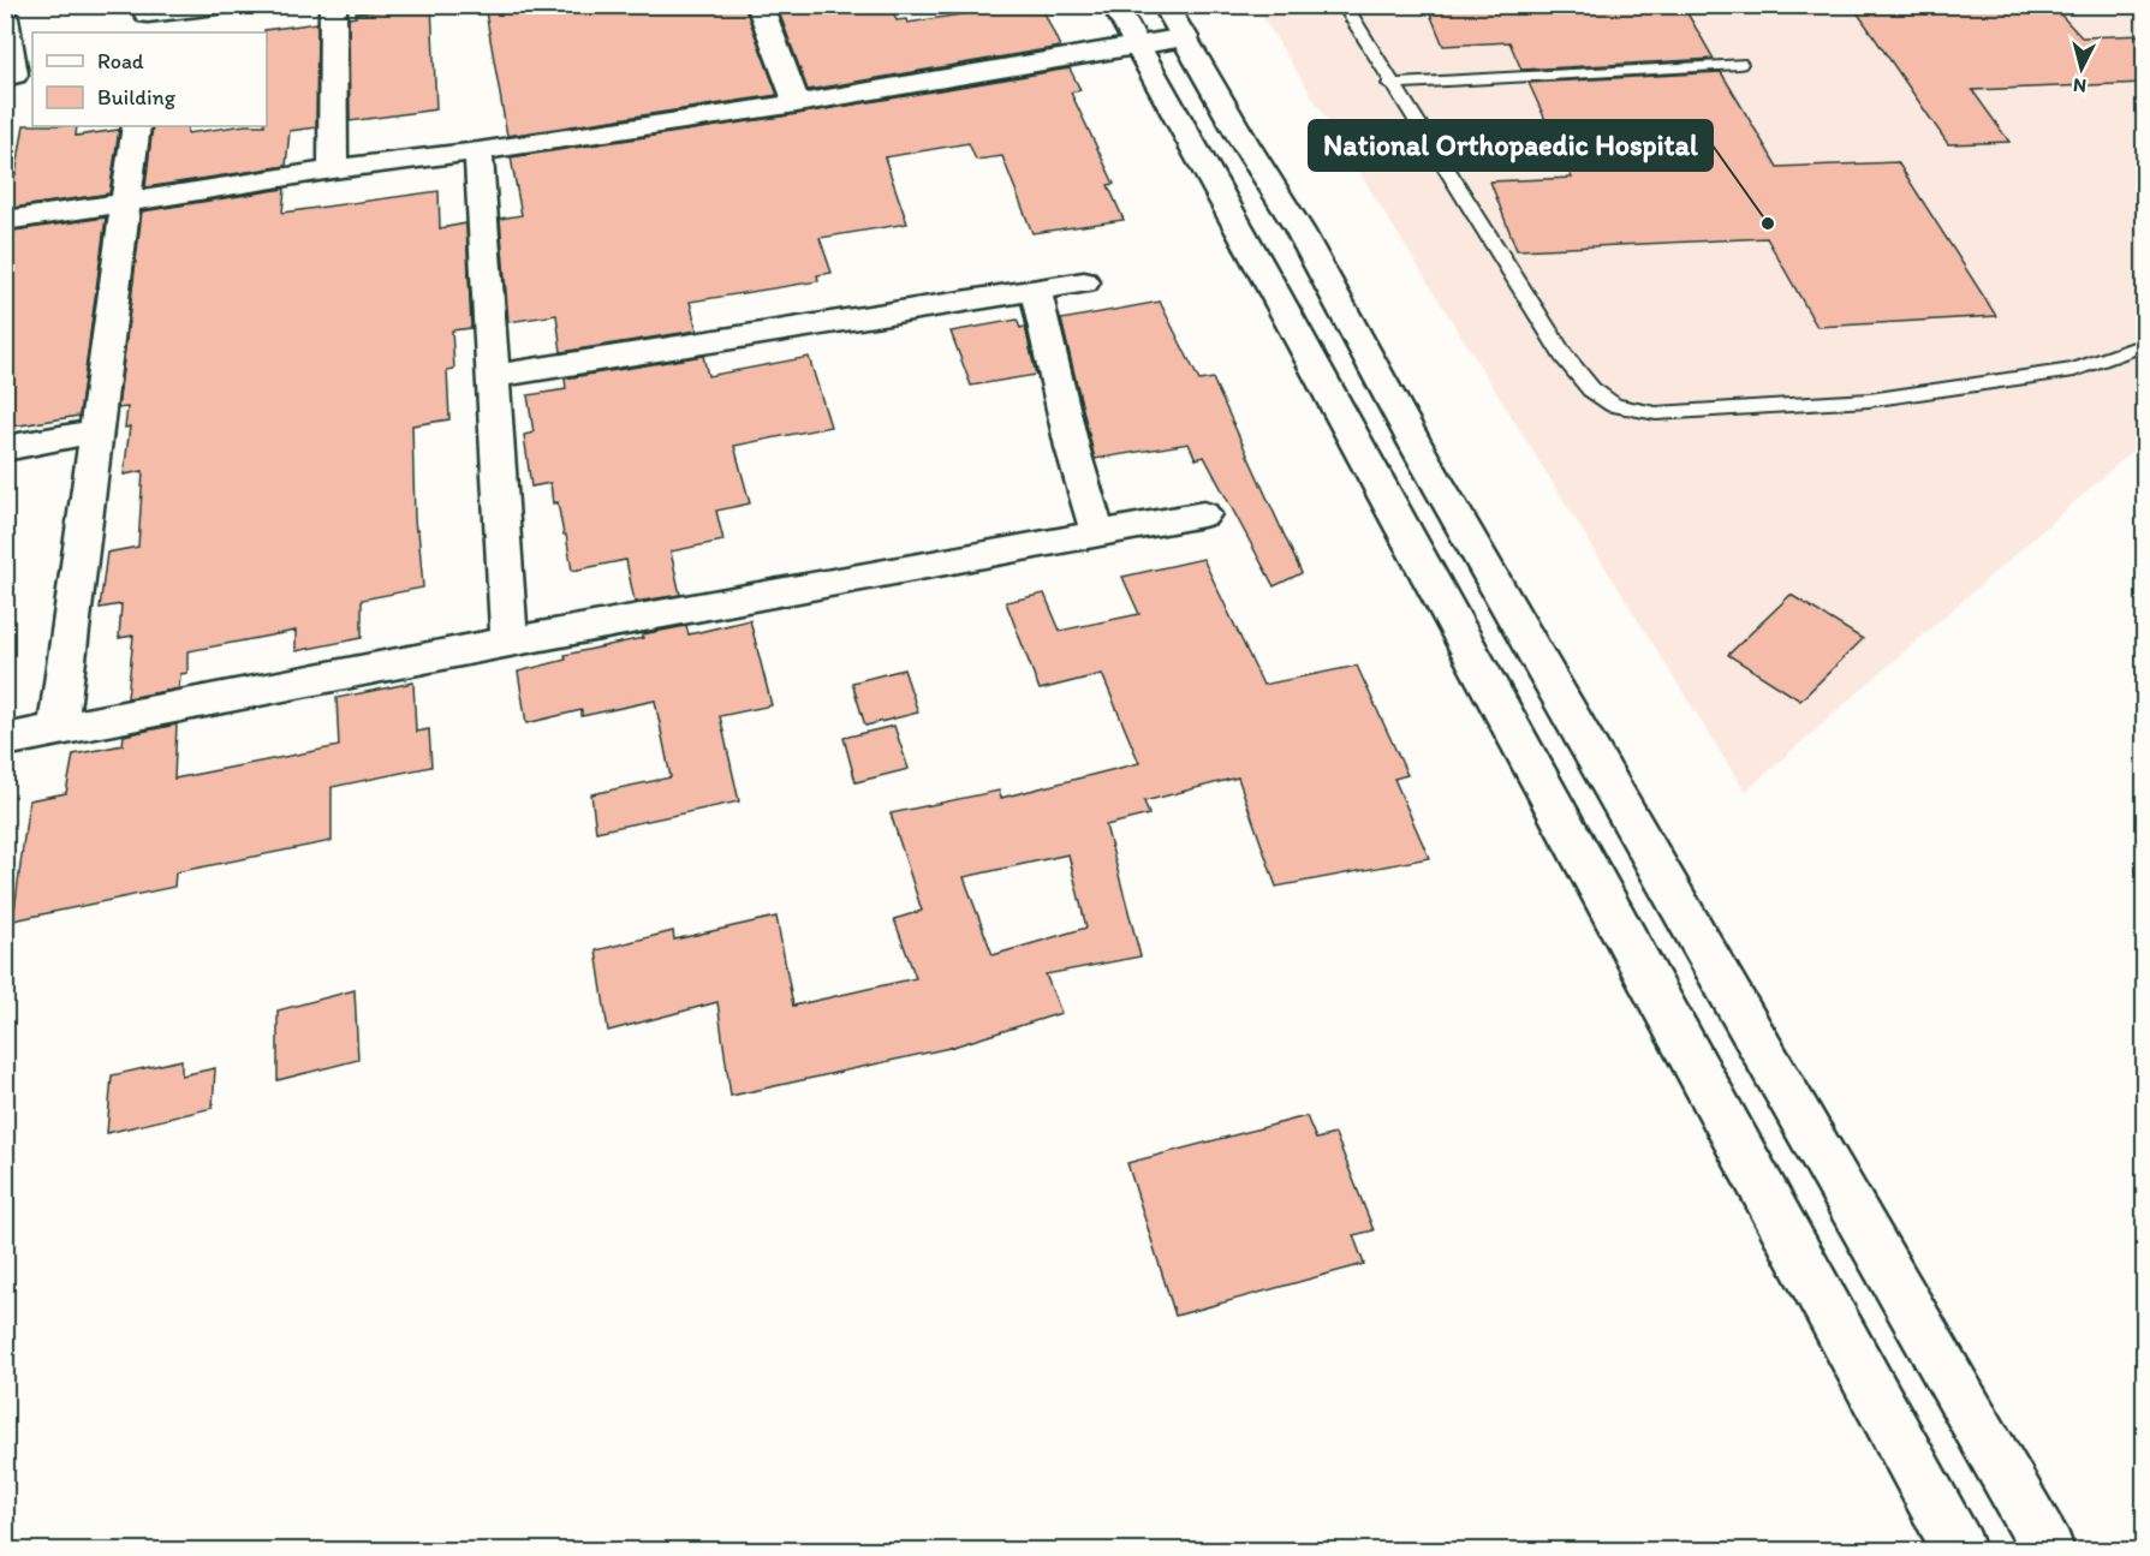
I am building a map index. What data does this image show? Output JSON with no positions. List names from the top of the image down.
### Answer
{
  "places": ["National Orthopaedic Hospital"],
  "legend": ["Road", "Building"],
  "north": "bottom"
}
